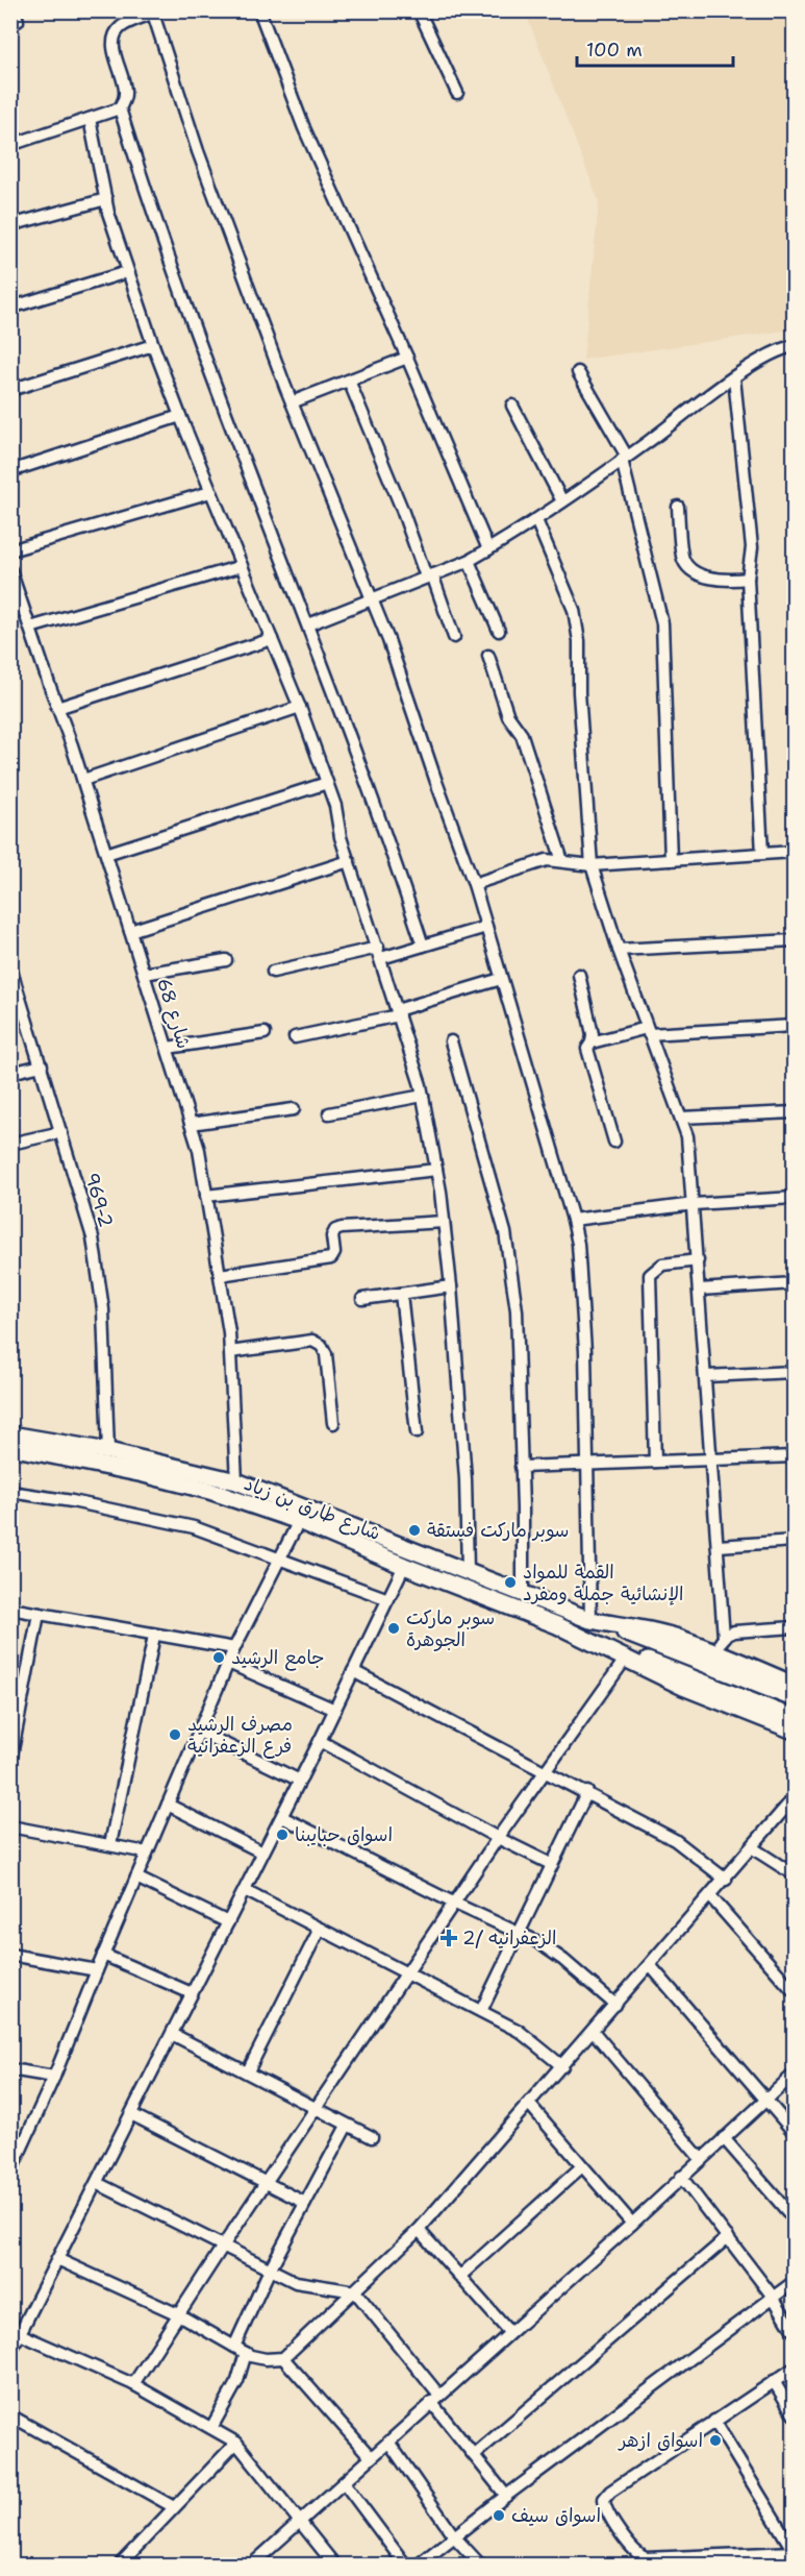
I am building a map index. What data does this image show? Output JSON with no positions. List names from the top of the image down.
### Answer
{
  "streets": {
    "main road": ["شارع طارق بن زياد"],
    "street": ["شارع 68", "969-2"]
  },
  "crossings": [
    ["شارع 68", "شارع طارق بن زياد"],
    ["969-2", "شارع طارق بن زياد"]
  ],
  "places": {
    "other": [
      "سوبر ماركت فستقة",
      "القمة للمواد الإنشائية جملة ومفرد",
      "سوبر ماركت الجوهرة",
      "جامع الرشيد",
      "مصرف الرشيد فرع الزعفرانية",
      "اسواق حبايبنا",
      "اسواق ازهر",
      "اسواق سيف"
    ],
    "health": ["الزعفرانيه /2"]
  },
  "scale_bar": "100 m"
}
